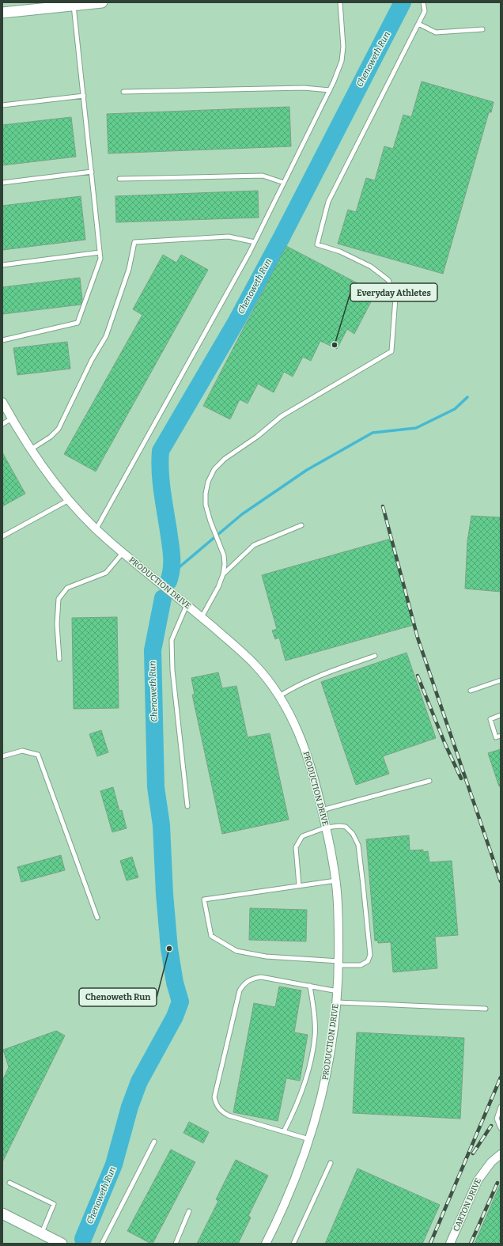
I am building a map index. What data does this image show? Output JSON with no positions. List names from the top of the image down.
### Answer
{
  "streets": {
    "street": ["PRODUCTION DRIVE", "CARTON DRIVE"]
  },
  "water": ["Chenoweth Run"],
  "places": ["Everyday Athletes", "Chenoweth Run"]
}
